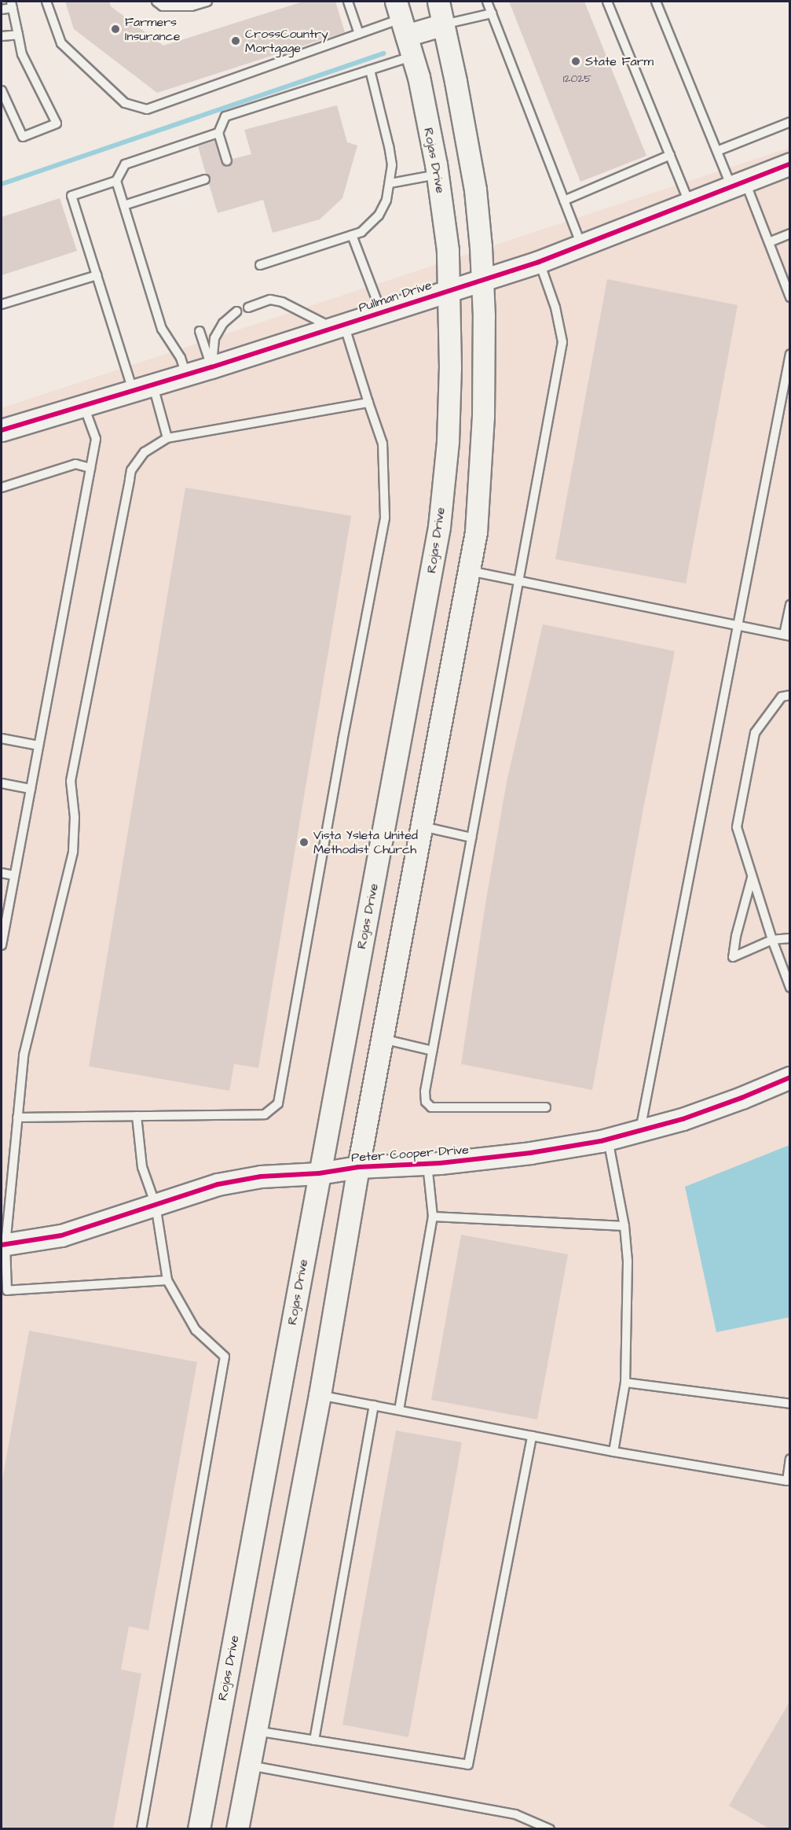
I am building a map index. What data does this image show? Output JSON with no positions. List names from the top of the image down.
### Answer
{
  "streets": {
    "main road": ["Rojas Drive", "Pullman Drive", "Peter Cooper Drive"]
  },
  "crossings": [
    ["Rojas Drive", "Pullman Drive"],
    ["Rojas Drive", "Peter Cooper Drive"]
  ],
  "places": [
    "Farmers Insurance",
    "CrossCountry Mortgage",
    "State Farm",
    "Vista Ysleta United Methodist Church"
  ],
  "house_numbers": ["12025"]
}
